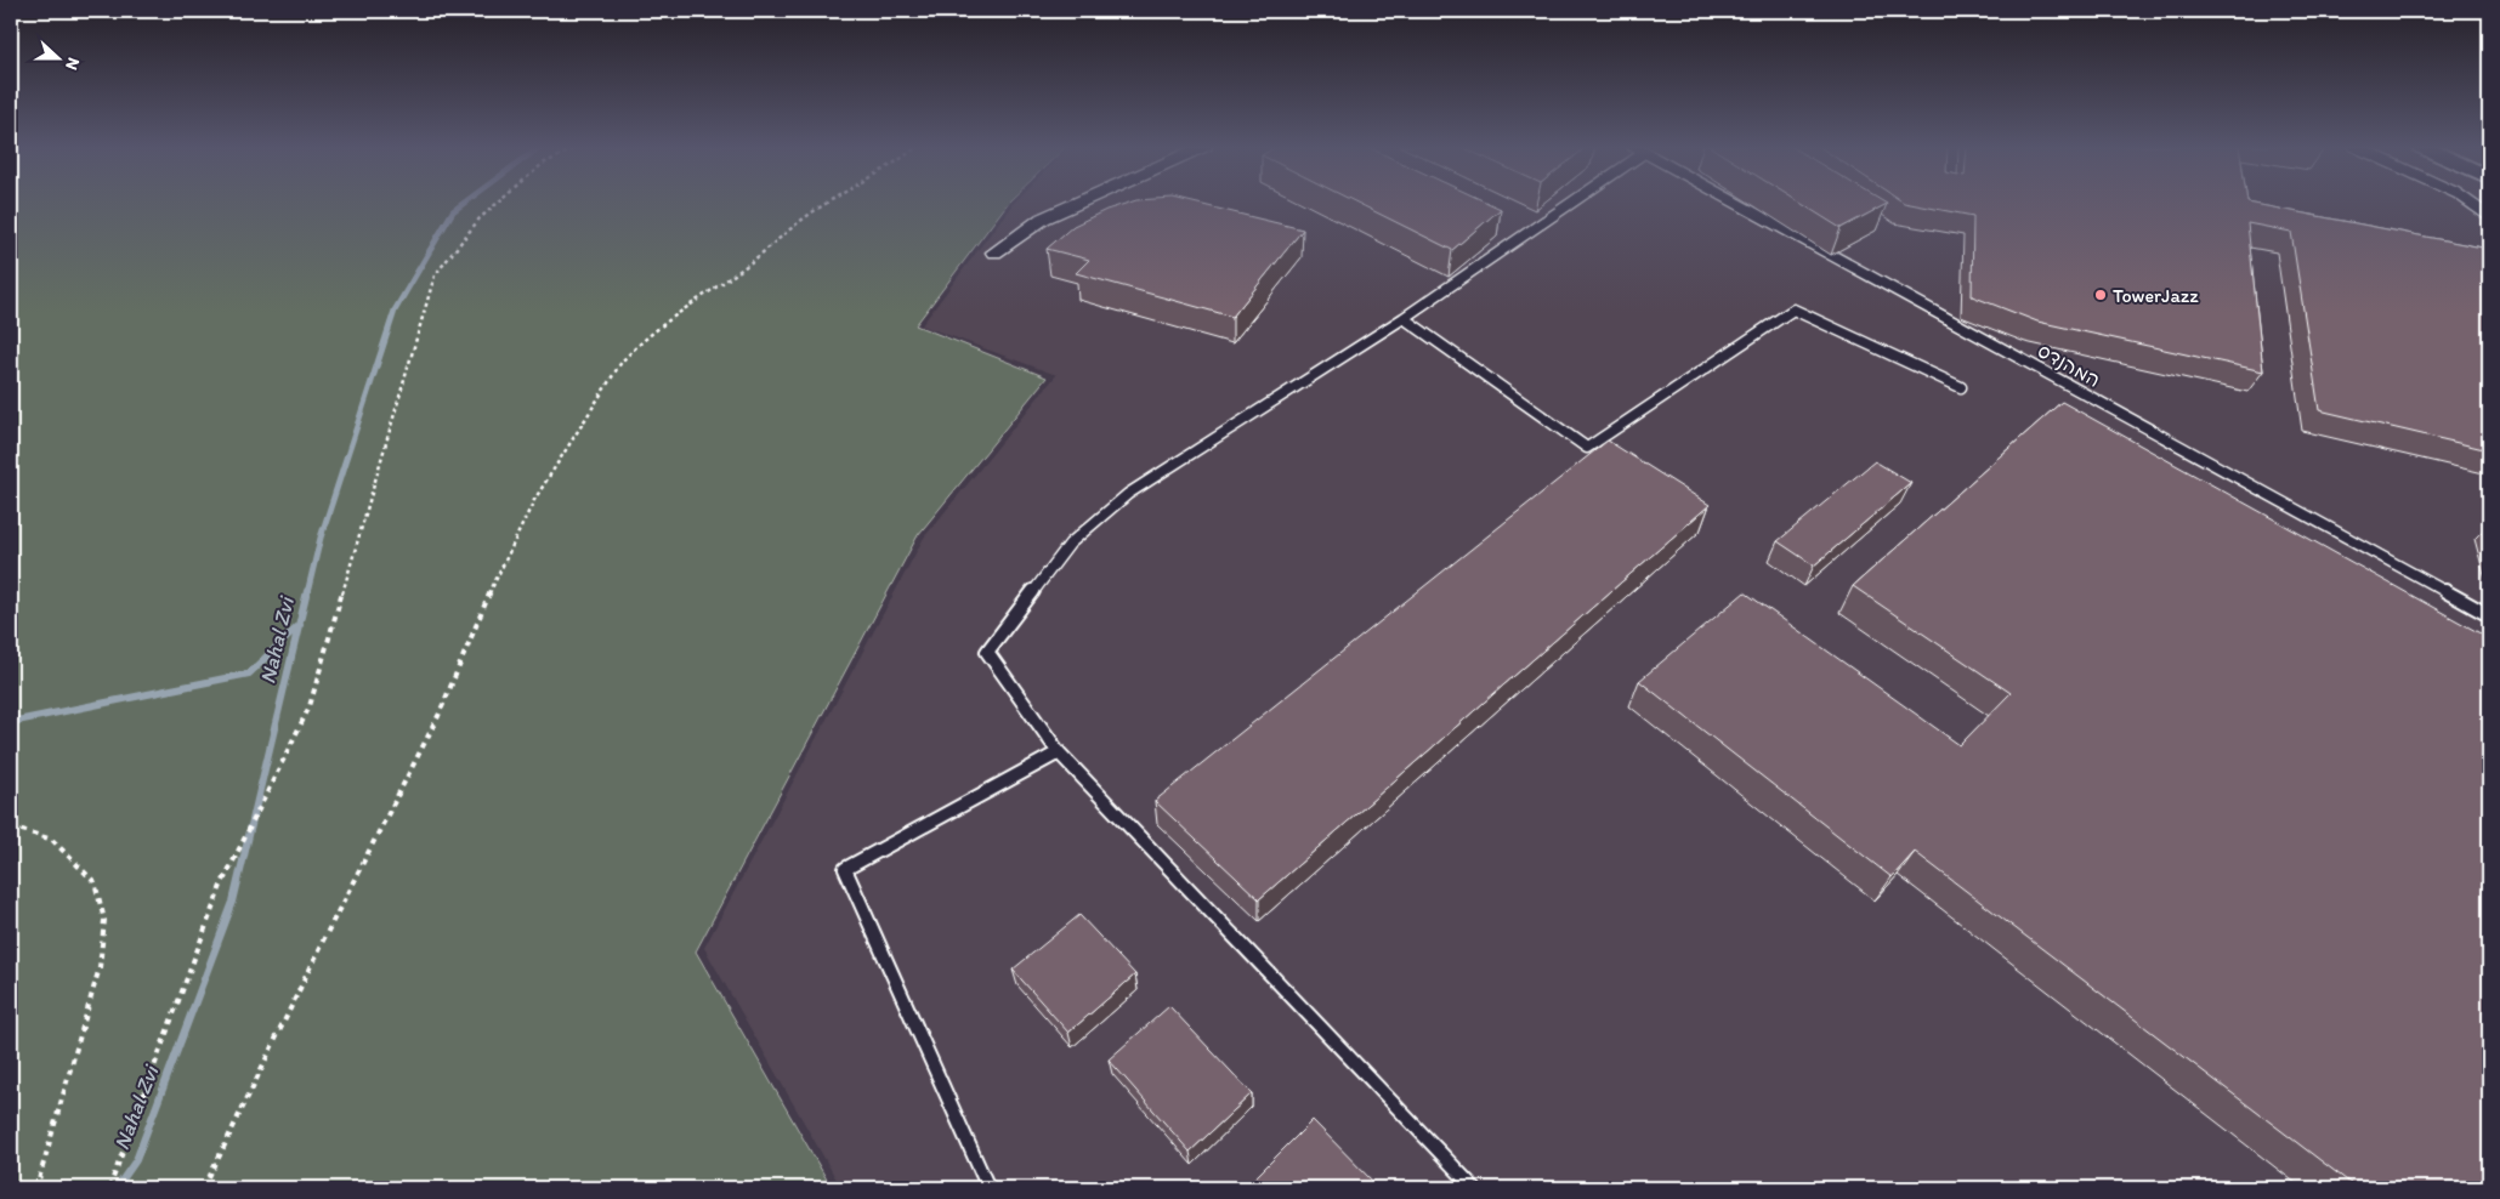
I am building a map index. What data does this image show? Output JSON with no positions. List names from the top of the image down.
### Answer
{
  "streets": {
    "lane": ["המהנדס"]
  },
  "water": ["Nahal Zvi"],
  "places": ["TowerJazz"],
  "north": "right"
}
